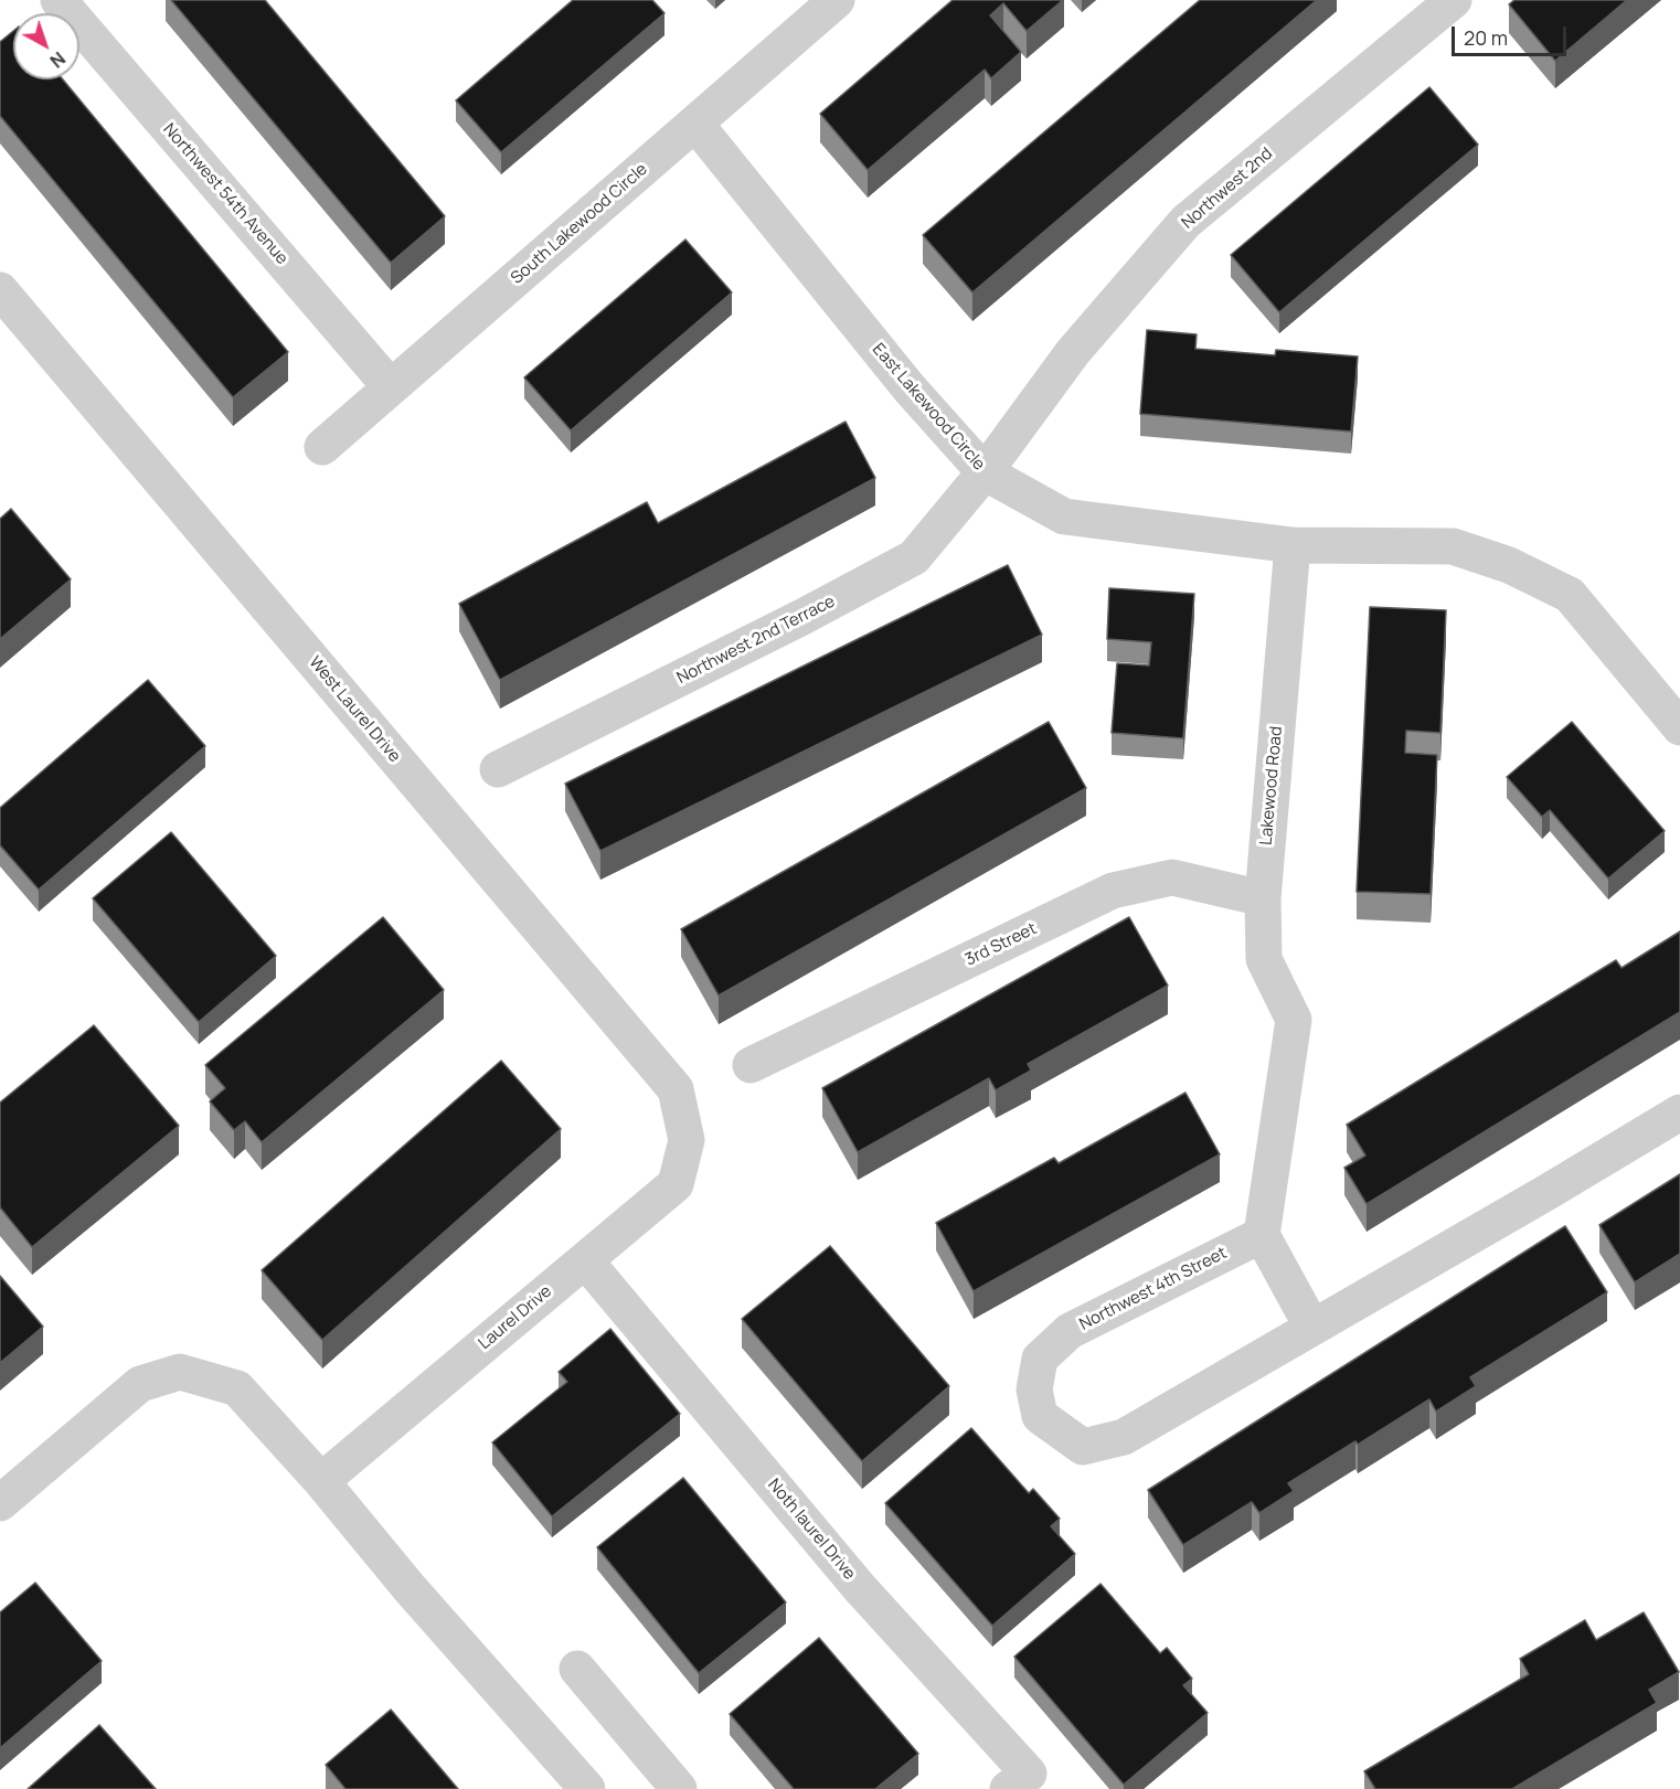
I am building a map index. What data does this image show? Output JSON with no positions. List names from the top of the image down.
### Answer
{
  "streets": {
    "street": [
      "Northwest 2nd",
      "Northwest 54th Avenue",
      "South Lakewood Circle",
      "East Lakewood Circle",
      "Northwest 2nd Terrace",
      "West Laurel Drive",
      "Lakewood Road",
      "3rd Street",
      "Northwest 4th Street",
      "Laurel Drive",
      "Noth laurel Drive"
    ]
  },
  "crossings": [
    ["Northwest 2nd", "East Lakewood Circle"],
    ["Northwest 2nd", "Northwest 2nd Terrace"],
    ["Northwest 54th Avenue", "South Lakewood Circle"],
    ["South Lakewood Circle", "East Lakewood Circle"],
    ["East Lakewood Circle", "Northwest 2nd Terrace"],
    ["East Lakewood Circle", "Lakewood Road"],
    ["West Laurel Drive", "Laurel Drive"],
    ["Lakewood Road", "3rd Street"],
    ["Lakewood Road", "Northwest 4th Street"],
    ["Laurel Drive", "Noth laurel Drive"]
  ],
  "scale_bar": "20 m",
  "north": "bottom right"
}
